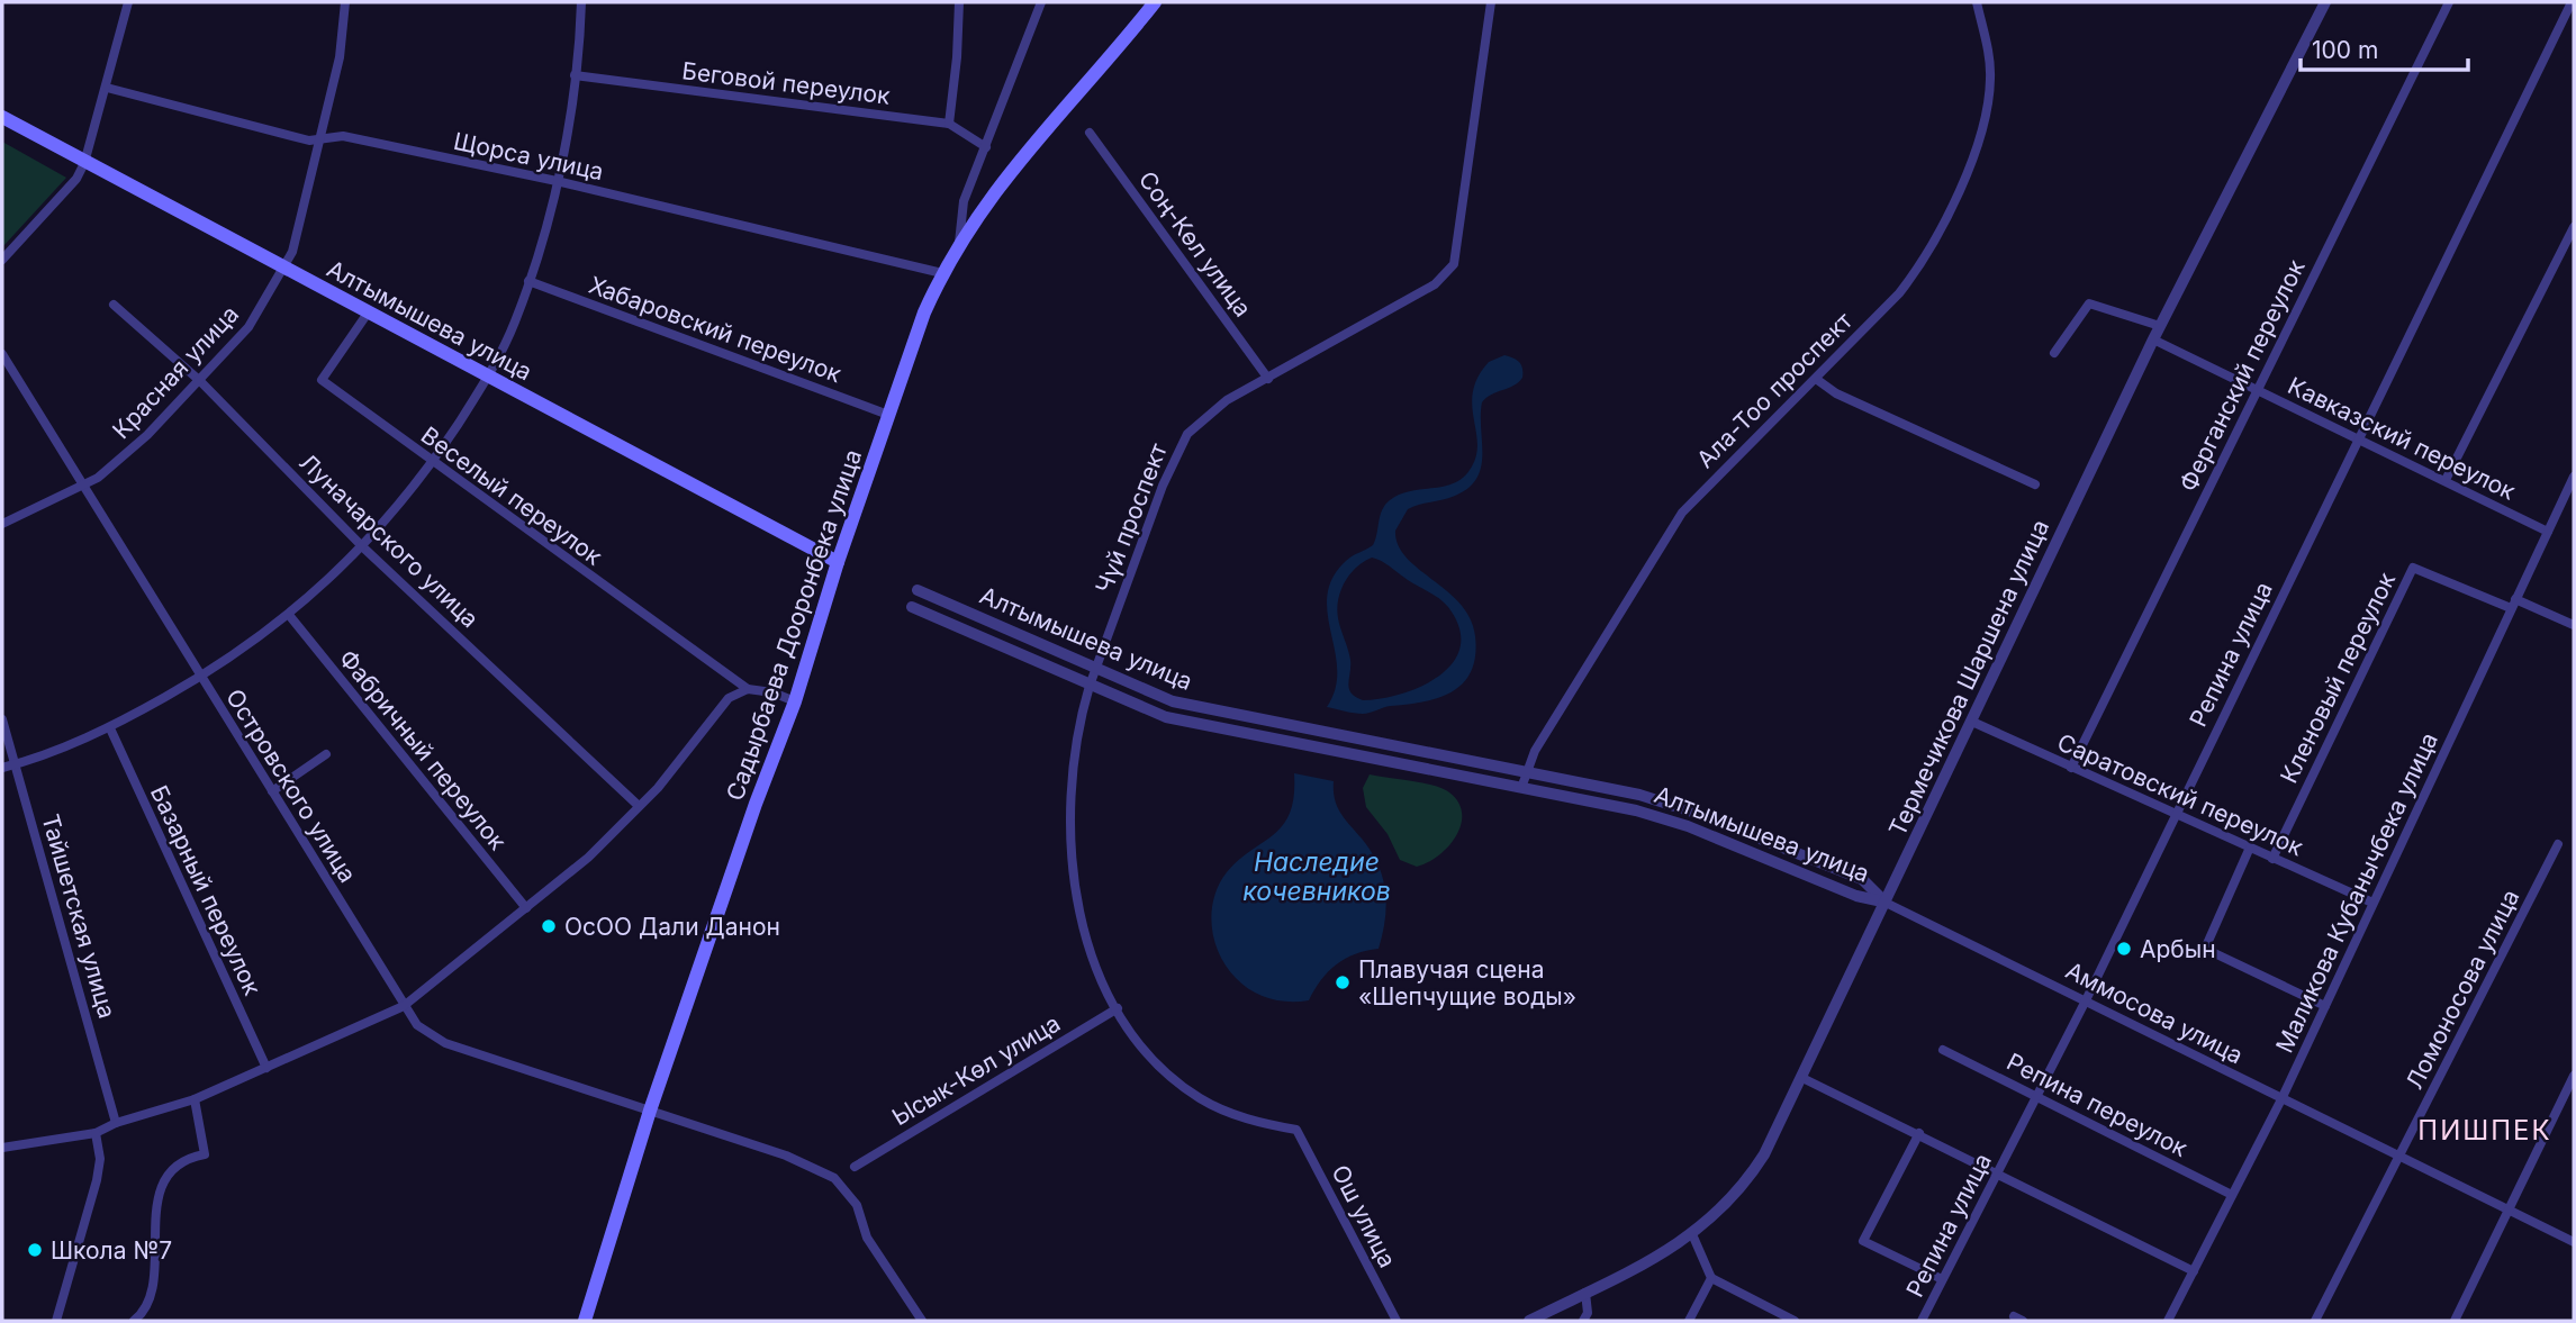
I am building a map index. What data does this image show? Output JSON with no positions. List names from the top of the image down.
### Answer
{
  "streets": {
    "main road": ["Алтымышева улица", "Садырбаева Дооронбека улица"],
    "street": [
      "Беговой переулок",
      "Щорса улица",
      "Соң-Көл улица",
      "Хабаровский переулок",
      "Красная улица",
      "Ферганский переулок",
      "Ала-Тоо проспект",
      "Кавказский переулок",
      "Веселый переулок",
      "Чүй проспект",
      "Луначарского улица",
      "Репина улица",
      "Термечикова Шаршена улица",
      "Кленовый переулок",
      "Фабричный переулок",
      "Островского улица",
      "Саратовский переулок",
      "Базарный переулок",
      "Маликова Кубанычбека улица",
      "Тайшетская улица",
      "Ломоносова улица",
      "Аммосова улица",
      "Ысык-Көл улица",
      "Репина переулок",
      "Ош улица"
    ]
  },
  "crossings": [
    ["Щорса улица", "Красная улица"],
    ["Щорса улица", "Садырбаева Дооронбека улица"],
    ["Соң-Көл улица", "Чүй проспект"],
    ["Алтымышева улица", "Красная улица"],
    ["Алтымышева улица", "Ала-Тоо проспект"],
    ["Алтымышева улица", "Веселый переулок"],
    ["Алтымышева улица", "Чүй проспект"],
    ["Алтымышева улица", "Садырбаева Дооронбека улица"],
    ["Алтымышева улица", "Термечикова Шаршена улица"],
    ["Алтымышева улица", "Аммосова улица"],
    ["Хабаровский переулок", "Садырбаева Дооронбека улица"],
    ["Красная улица", "Луначарского улица"],
    ["Красная улица", "Островского улица"],
    ["Ферганский переулок", "Кавказский переулок"],
    ["Ферганский переулок", "Саратовский переулок"],
    ["Кавказский переулок", "Репина улица"],
    ["Кавказский переулок", "Термечикова Шаршена улица"],
    ["Кавказский переулок", "Маликова Кубанычбека улица"],
    ["Чүй проспект", "Ысык-Көл улица"],
    ["Чүй проспект", "Ош улица"],
    ["Садырбаева Дооронбека улица", "Островского улица"],
    ["Репина улица", "Саратовский переулок"],
    ["Репина улица", "Аммосова улица"],
    ["Репина улица", "Репина переулок"],
    ["Термечикова Шаршена улица", "Саратовский переулок"],
    ["Термечикова Шаршена улица", "Аммосова улица"],
    ["Кленовый переулок", "Саратовский переулок"],
    ["Кленовый переулок", "Маликова Кубанычбека улица"],
    ["Саратовский переулок", "Маликова Кубанычбека улица"],
    ["Маликова Кубанычбека улица", "Аммосова улица"],
    ["Маликова Кубанычбека улица", "Репина переулок"],
    ["Ломоносова улица", "Аммосова улица"]
  ],
  "districts": ["ПИШПЕК"],
  "water": ["Наследие кочевников"],
  "places": [
    "ОсОО Дали Данон",
    "Арбын",
    "Плавучая сцена «Шепчущие воды»",
    "Школа №7"
  ],
  "scale_bar": "100 m"
}
